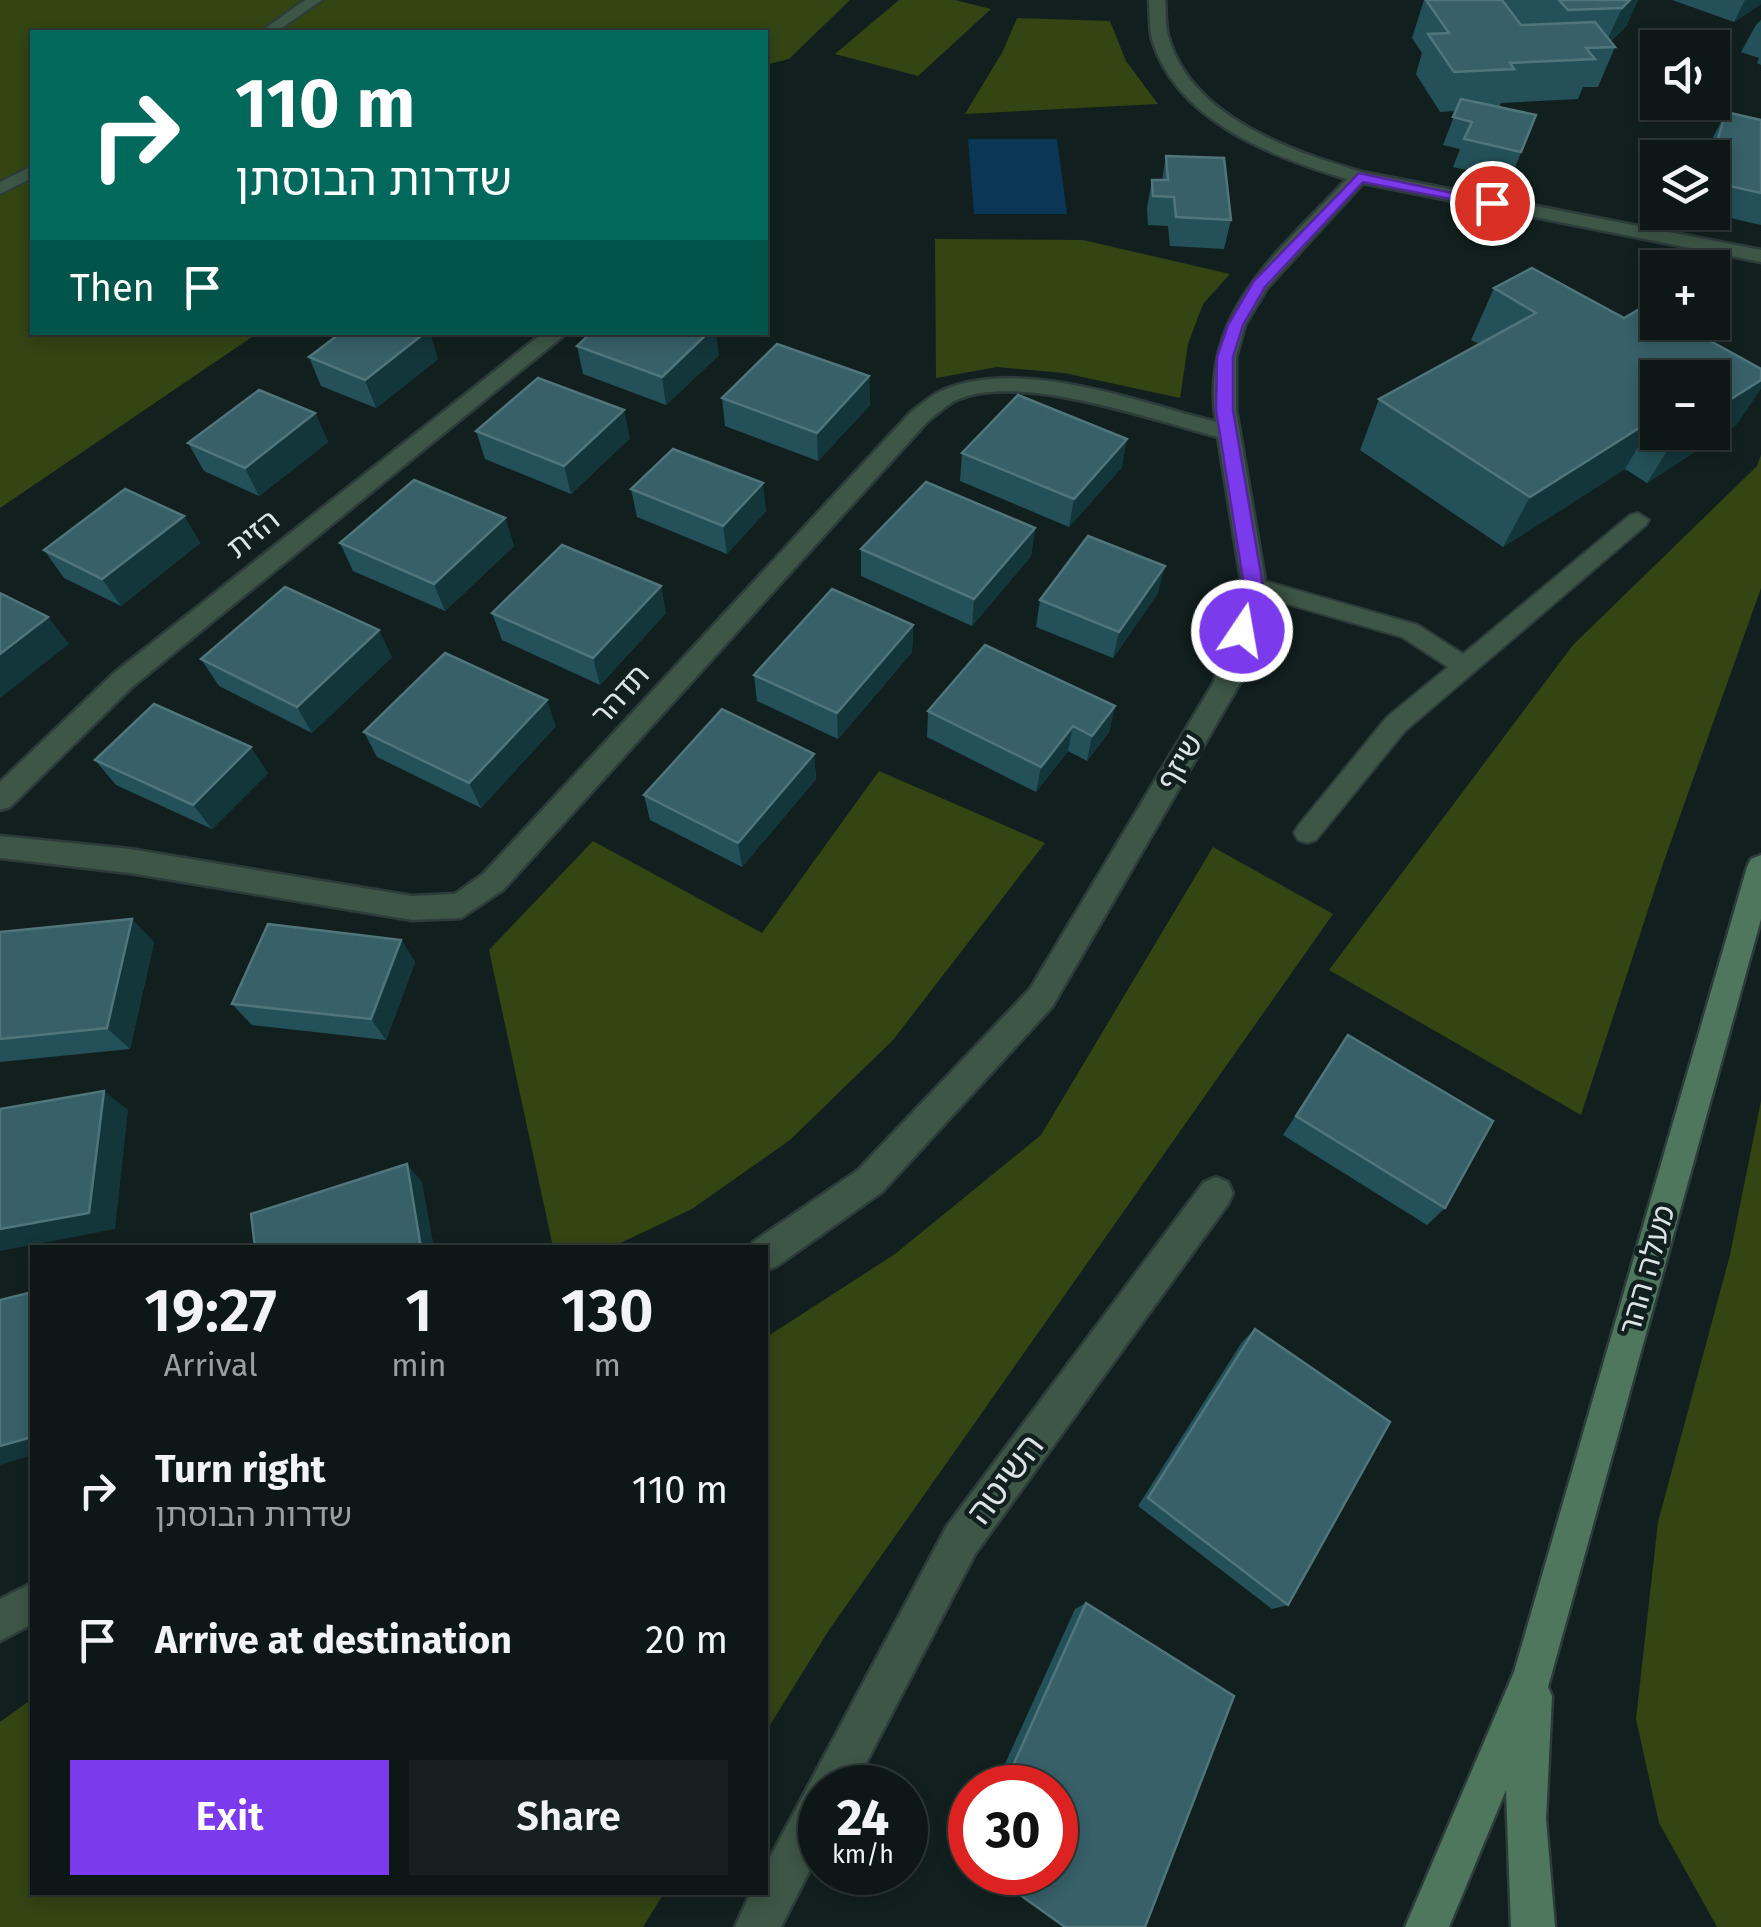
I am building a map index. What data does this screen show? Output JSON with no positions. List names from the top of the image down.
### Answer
{
  "streets": {
    "street": [
      "הזית",
      "תדהר",
      "שיזף",
      "מעלה ההר",
      "השיטה"
    ]
  },
  "crossings": [
    ["תדהר", "שיזף"]
  ],
  "page": {
    "map_buttons": ["+", "−"],
    "turn": ["110 m", "שדרות הבוסתן"],
    "then": "Then",
    "eta": [
      "19:27",
      "Arrival",
      "1",
      "min",
      "130",
      "m"
    ],
    "list": [
      {
        "name": "Turn right",
        "note": "שדרות הבוסתן",
        "value": "110 m"
      },
      {
        "name": "Arrive at destination",
        "value": "20 m"
      }
    ],
    "buttons": ["Exit", "Share"],
    "speed": "24 km/h",
    "limit": "30"
  }
}
